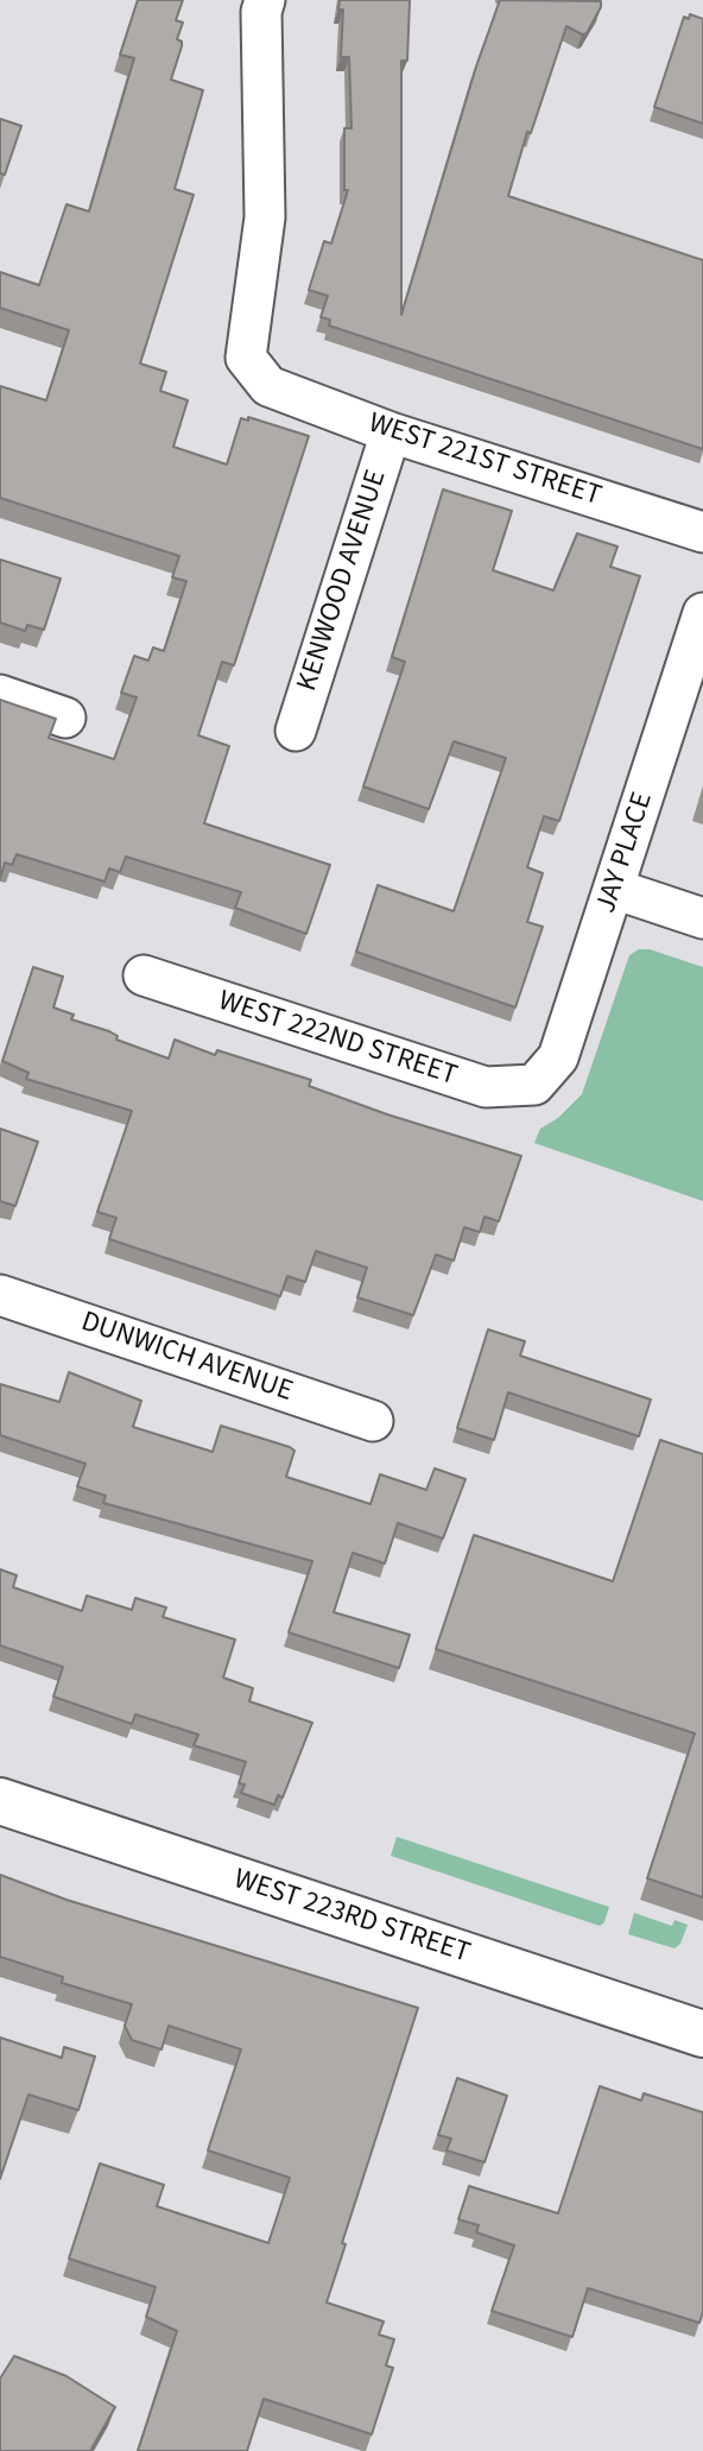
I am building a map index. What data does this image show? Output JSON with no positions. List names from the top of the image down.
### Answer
{
  "streets": {
    "main road": ["WEST 223RD STREET"],
    "street": [
      "WEST 221ST STREET",
      "KENWOOD AVENUE",
      "JAY PLACE",
      "WEST 222ND STREET",
      "DUNWICH AVENUE"
    ]
  },
  "crossings": [
    ["WEST 221ST STREET", "KENWOOD AVENUE"],
    ["JAY PLACE", "WEST 222ND STREET"]
  ]
}
